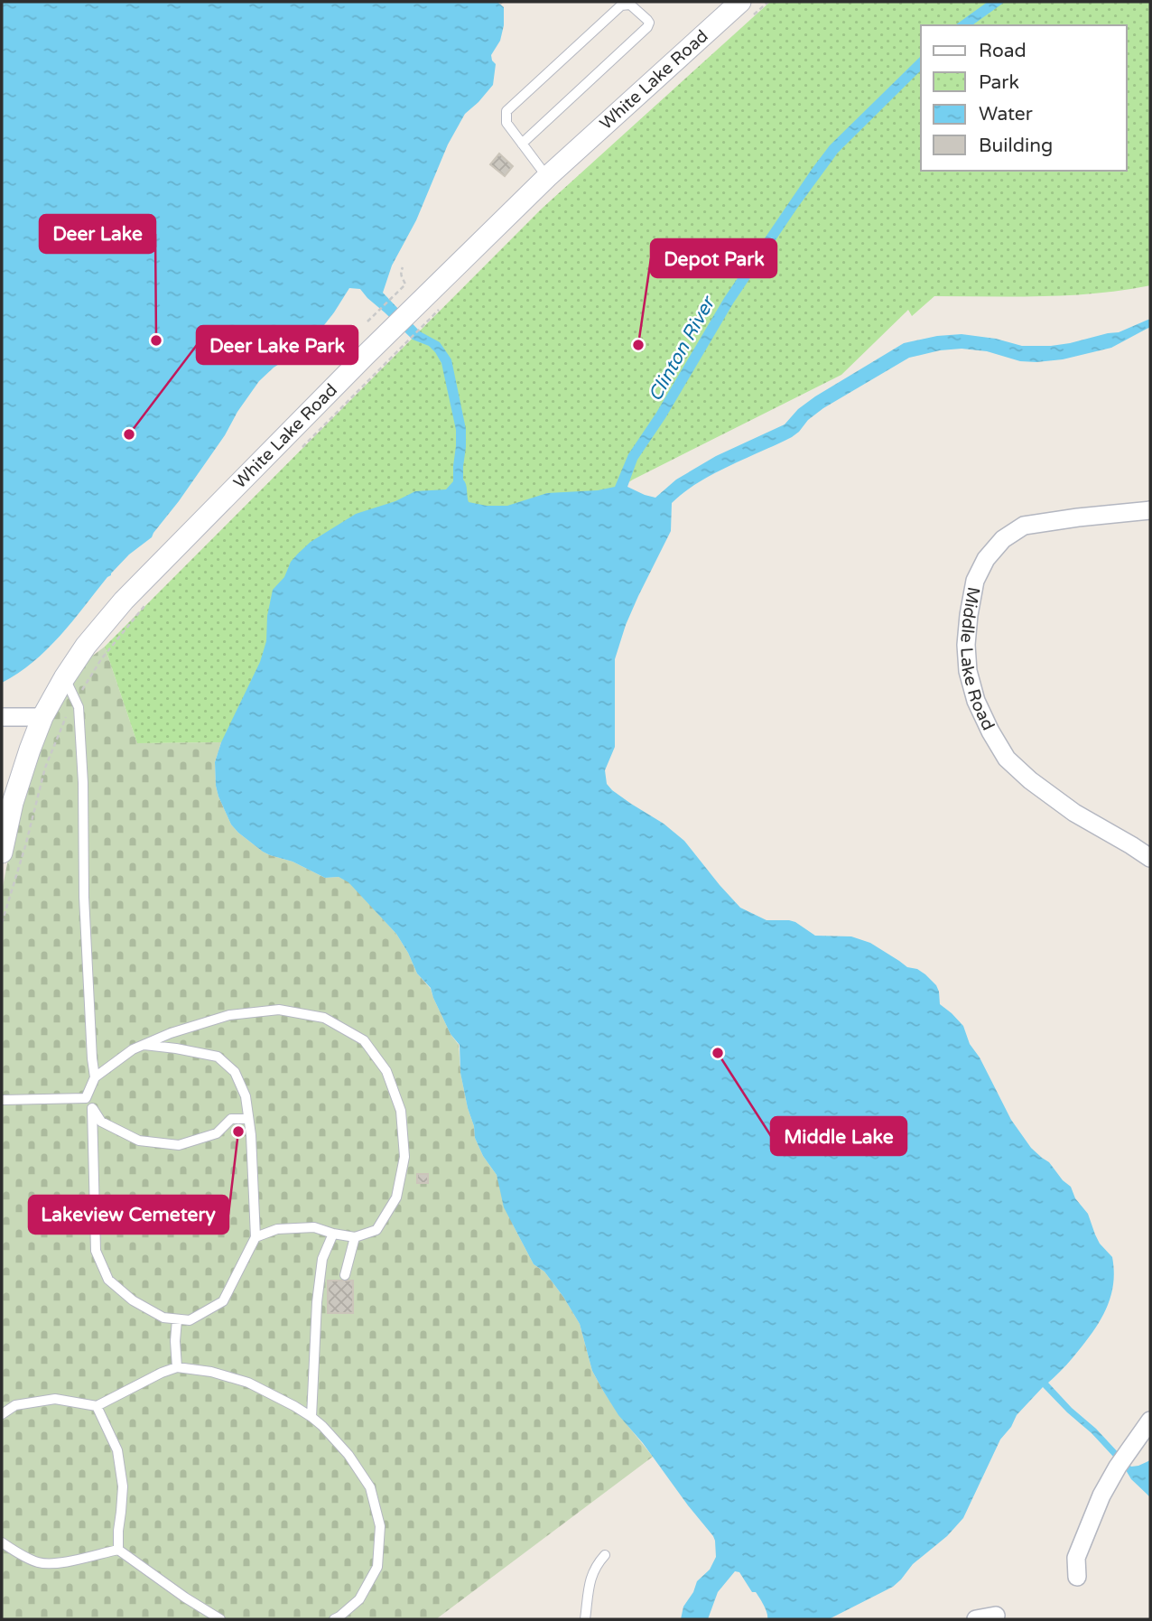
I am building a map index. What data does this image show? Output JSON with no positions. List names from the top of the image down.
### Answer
{
  "streets": {
    "street": ["White Lake Road", "Middle Lake Road"]
  },
  "water": ["Clinton River"],
  "places": [
    "Deer Lake",
    "Depot Park",
    "Deer Lake Park",
    "Middle Lake",
    "Lakeview Cemetery"
  ],
  "legend": [
    "Road",
    "Park",
    "Water",
    "Building"
  ]
}
